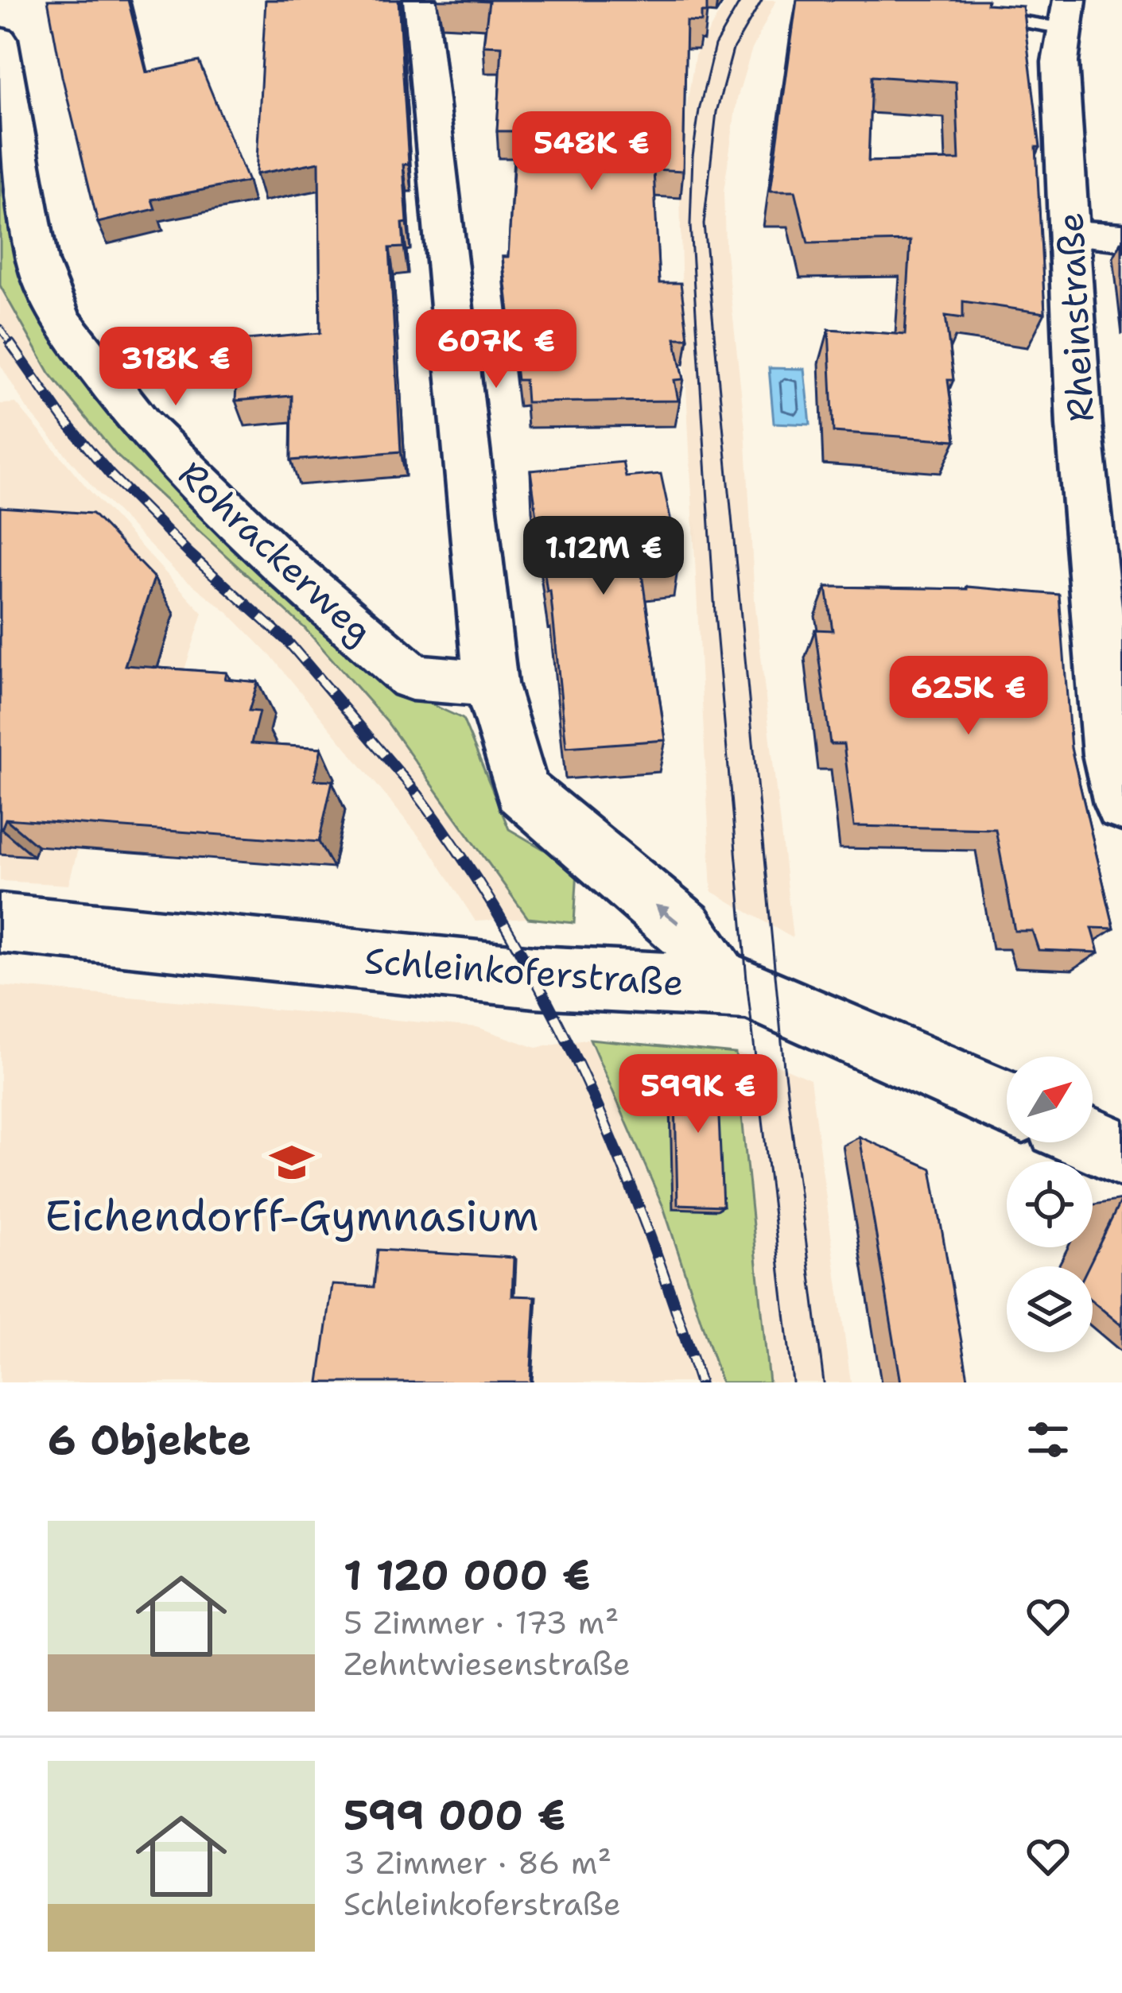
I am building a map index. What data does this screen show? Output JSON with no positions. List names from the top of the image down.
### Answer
{
  "streets": {
    "street": ["Rheinstraße", "Rohrackerweg", "Schleinkoferstraße"]
  },
  "places": {
    "school or university": ["Eichendorff-Gymnasium"]
  },
  "north": "top right",
  "page": {
    "price": [
      "548K €",
      "607K €",
      "318K €",
      "1.12M €",
      "625K €",
      "599K €"
    ],
    "heading": "6 Objekte",
    "list": [
      {
        "name": "1 120 000 €",
        "note": "5 Zimmer · 173 m² · Zehntwiesenstraße"
      },
      {
        "name": "599 000 €",
        "note": "3 Zimmer · 86 m² · Schleinkoferstraße"
      }
    ]
  }
}
